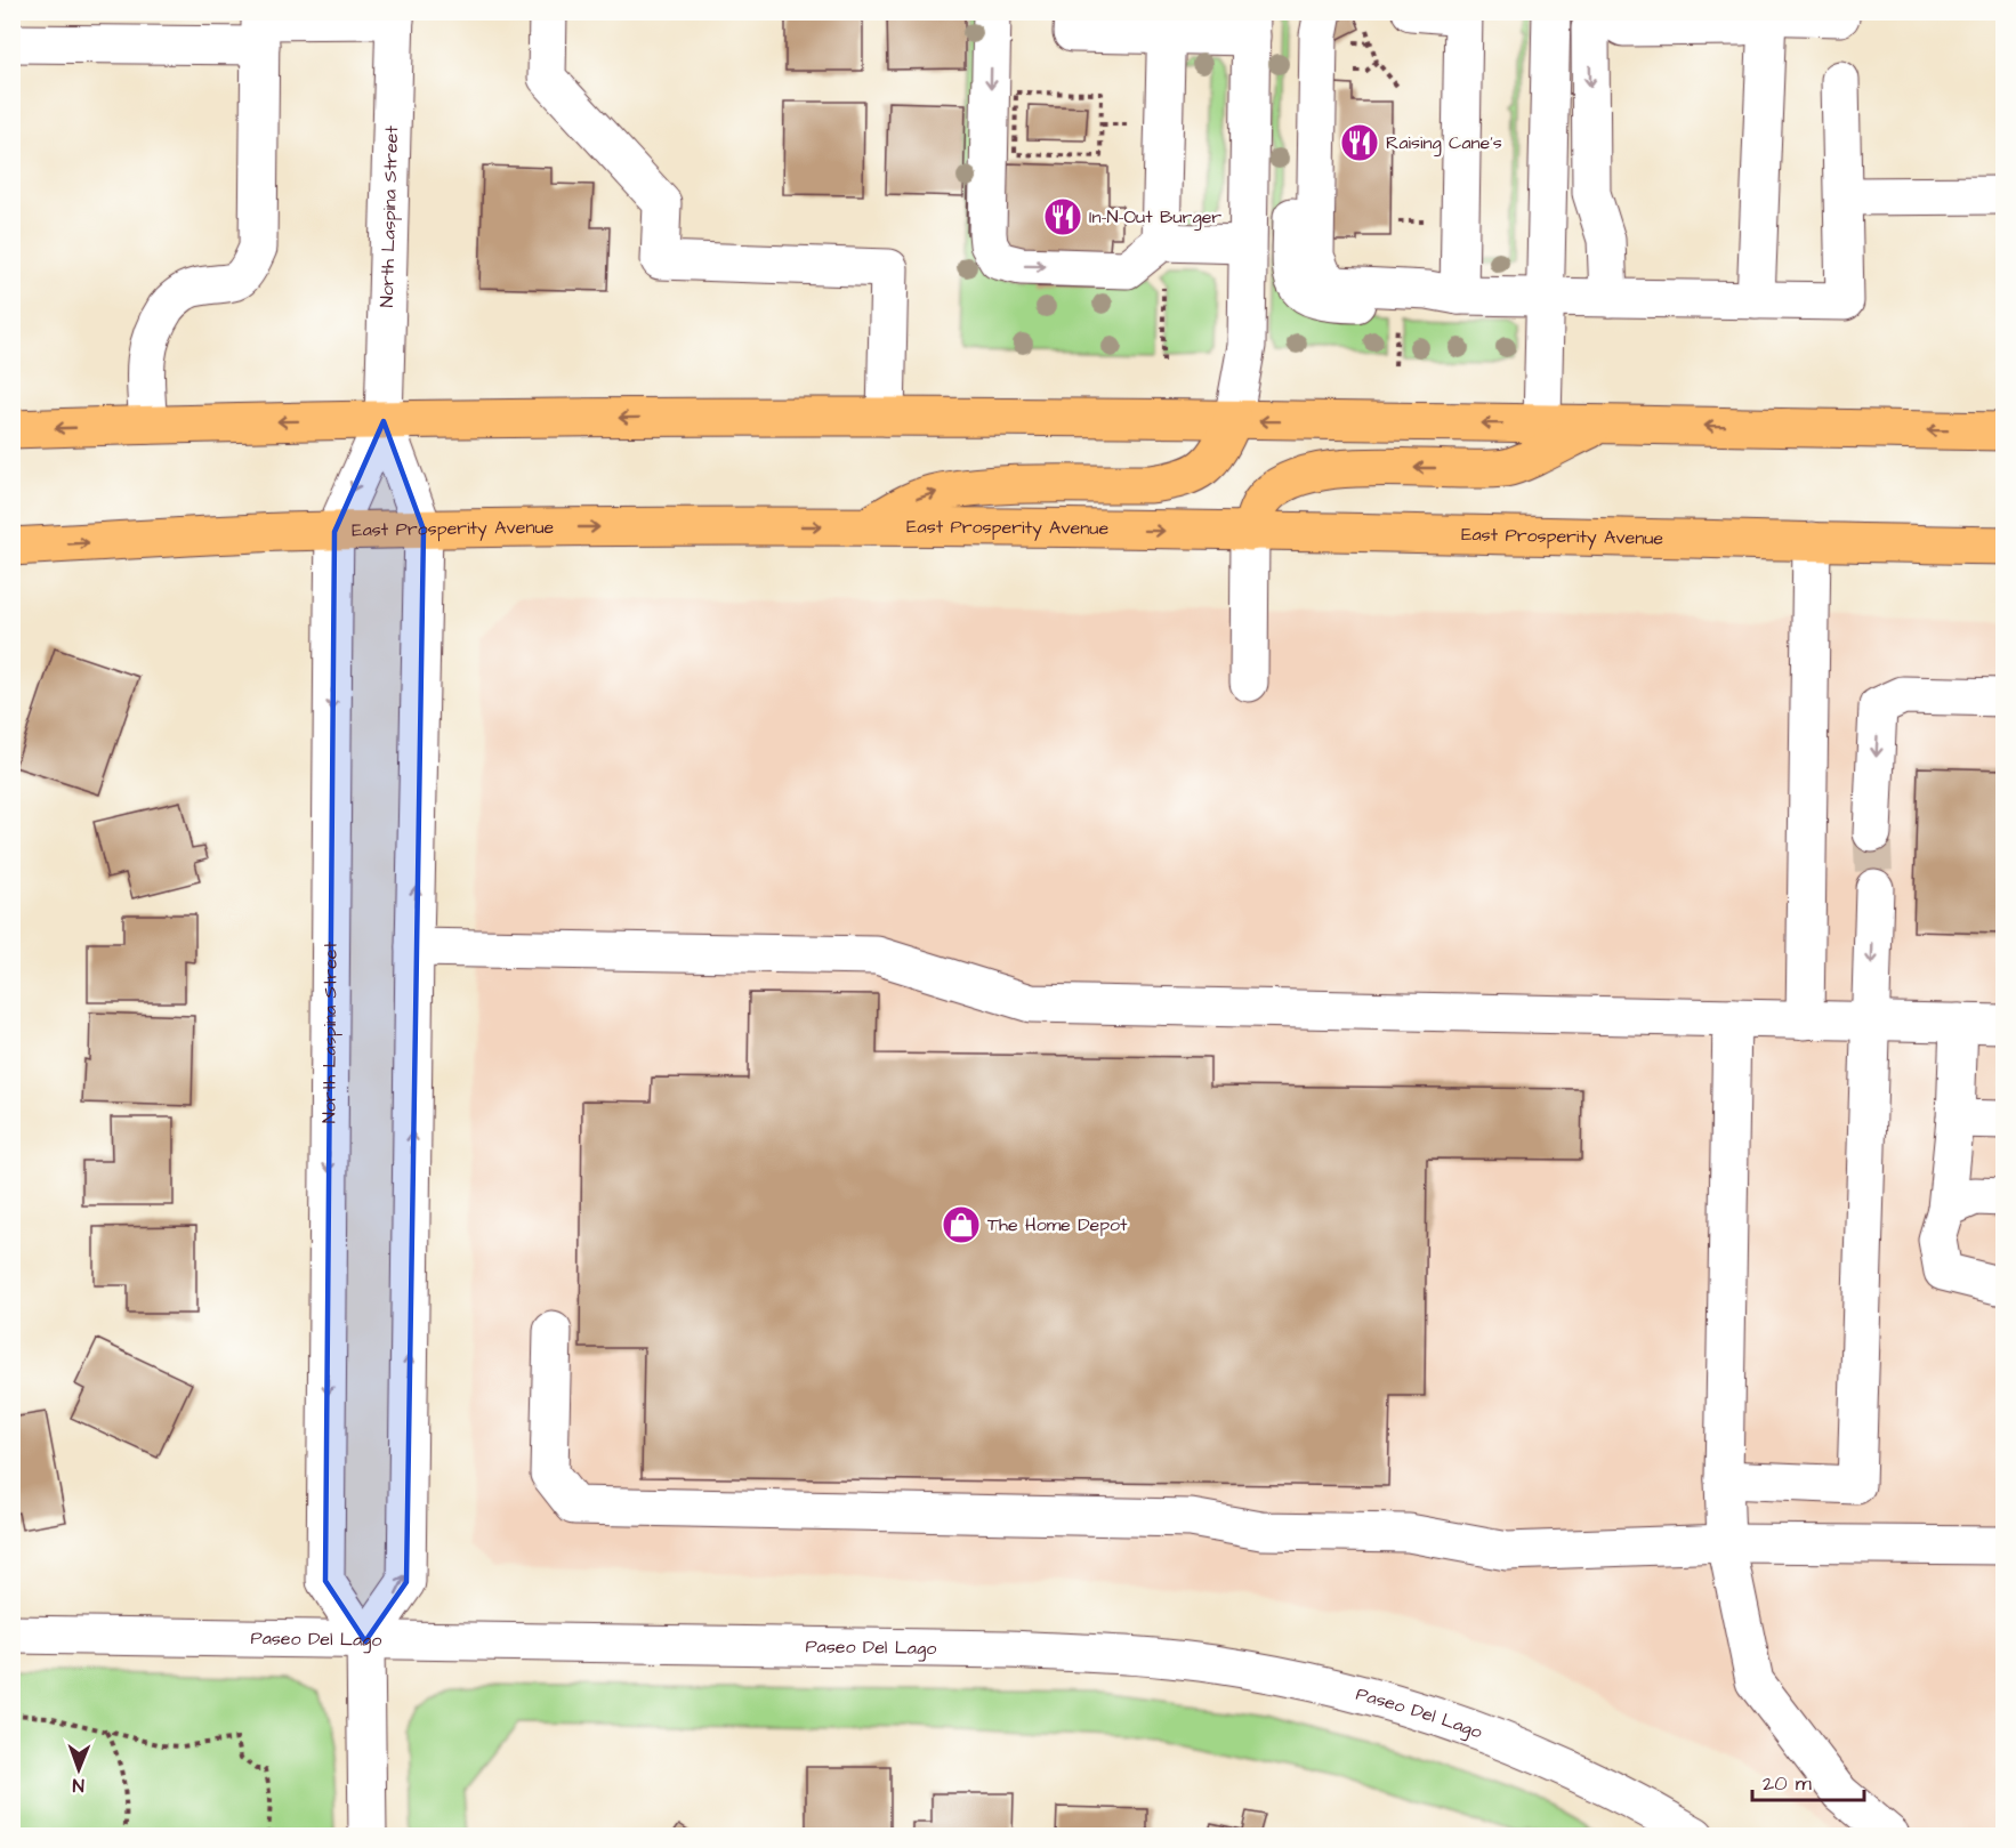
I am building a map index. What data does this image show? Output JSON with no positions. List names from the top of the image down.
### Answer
{
  "streets": {
    "main road": ["East Prosperity Avenue"],
    "street": ["North Laspina Street", "Paseo Del Lago"]
  },
  "crossings": [
    ["North Laspina Street", "East Prosperity Avenue"],
    ["North Laspina Street", "Paseo Del Lago"]
  ],
  "places": {
    "restaurant": ["Raising Cane's", "In-N-Out Burger"],
    "shop": ["The Home Depot"]
  },
  "scale_bar": "20 m",
  "north": "bottom"
}
